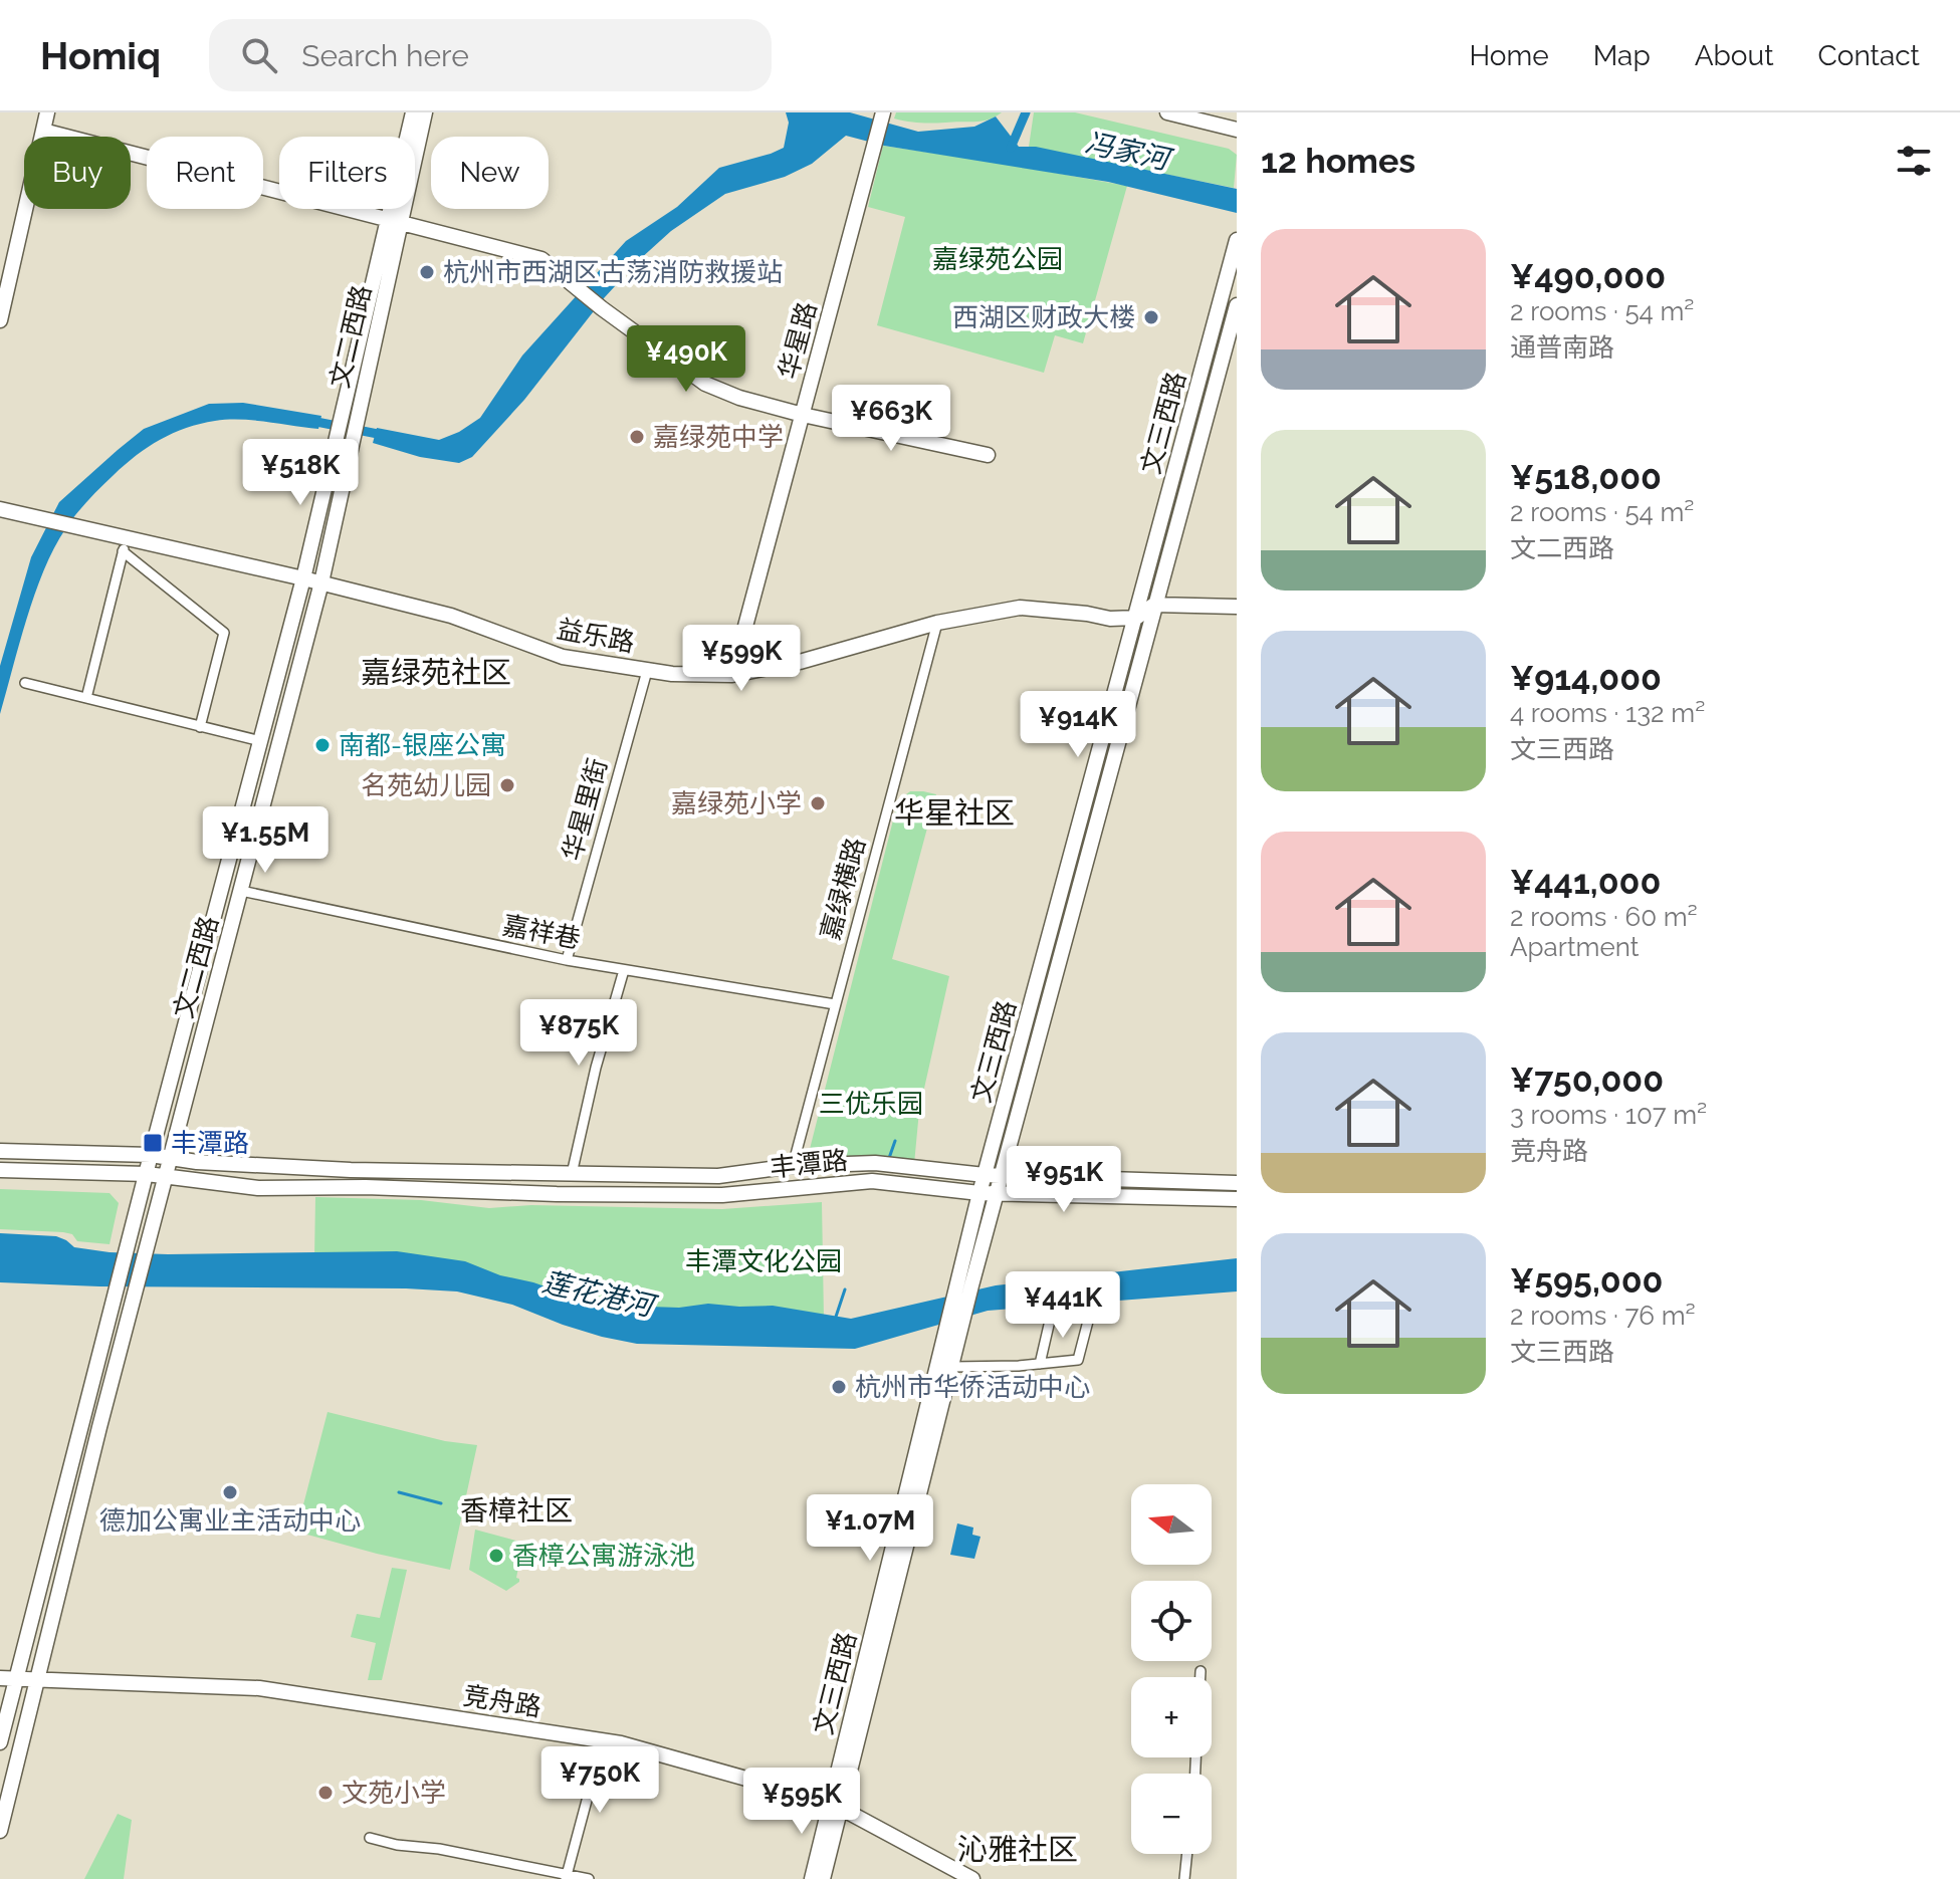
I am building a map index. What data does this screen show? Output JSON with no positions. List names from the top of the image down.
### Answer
{
  "streets": {
    "main road": [
      "文二西路",
      "华星路",
      "文三西路",
      "益乐路",
      "丰潭路",
      "竞舟路"
    ],
    "street": ["华星里街", "嘉绿横路", "嘉祥巷"]
  },
  "crossings": [
    ["文二西路", "益乐路"],
    ["文二西路", "嘉祥巷"],
    ["文二西路", "丰潭路"],
    ["文二西路", "竞舟路"],
    ["华星路", "益乐路"],
    ["文三西路", "益乐路"],
    ["文三西路", "丰潭路"],
    ["文三西路", "竞舟路"],
    ["益乐路", "华星里街"],
    ["益乐路", "嘉绿横路"],
    ["华星里街", "嘉祥巷"],
    ["嘉绿横路", "嘉祥巷"],
    ["嘉绿横路", "丰潭路"]
  ],
  "districts": [
    "嘉绿苑社区",
    "华星社区",
    "香樟社区",
    "沁雅社区"
  ],
  "water": ["冯家河", "莲花港河"],
  "parks": ["嘉绿苑公园", "三优乐园", "丰潭文化公园"],
  "places": {
    "other": [
      "杭州市西湖区古荡消防救援站",
      "西湖区财政大楼",
      "嘉绿苑中学",
      "南都-银座公寓",
      "名苑幼儿园",
      "嘉绿苑小学",
      "杭州市华侨活动中心",
      "德加公寓业主活动中心",
      "香樟公寓游泳池",
      "文苑小学"
    ],
    "transit": ["丰潭路"]
  },
  "north": "left",
  "page": {
    "header": "Homiq",
    "search": "Search here",
    "nav": [
      "Home",
      "Map",
      "About",
      "Contact"
    ],
    "heading": "12 homes",
    "chip": [
      "Buy",
      "Rent",
      "Filters",
      "New"
    ],
    "list": [
      {
        "name": "¥490,000",
        "note": "2 rooms · 54 m² · 通普南路"
      },
      {
        "name": "¥518,000",
        "note": "2 rooms · 54 m² · 文二西路"
      },
      {
        "name": "¥914,000",
        "note": "4 rooms · 132 m² · 文三西路"
      },
      {
        "name": "¥441,000",
        "note": "2 rooms · 60 m² · Apartment"
      },
      {
        "name": "¥750,000",
        "note": "3 rooms · 107 m² · 竞舟路"
      },
      {
        "name": "¥595,000",
        "note": "2 rooms · 76 m² · 文三西路"
      }
    ],
    "price": [
      "¥490K",
      "¥663K",
      "¥518K",
      "¥599K",
      "¥914K",
      "¥1.55M",
      "¥875K",
      "¥951K",
      "¥441K",
      "¥1.07M",
      "¥750K",
      "¥595K"
    ],
    "map_buttons": ["+", "−"]
  }
}
